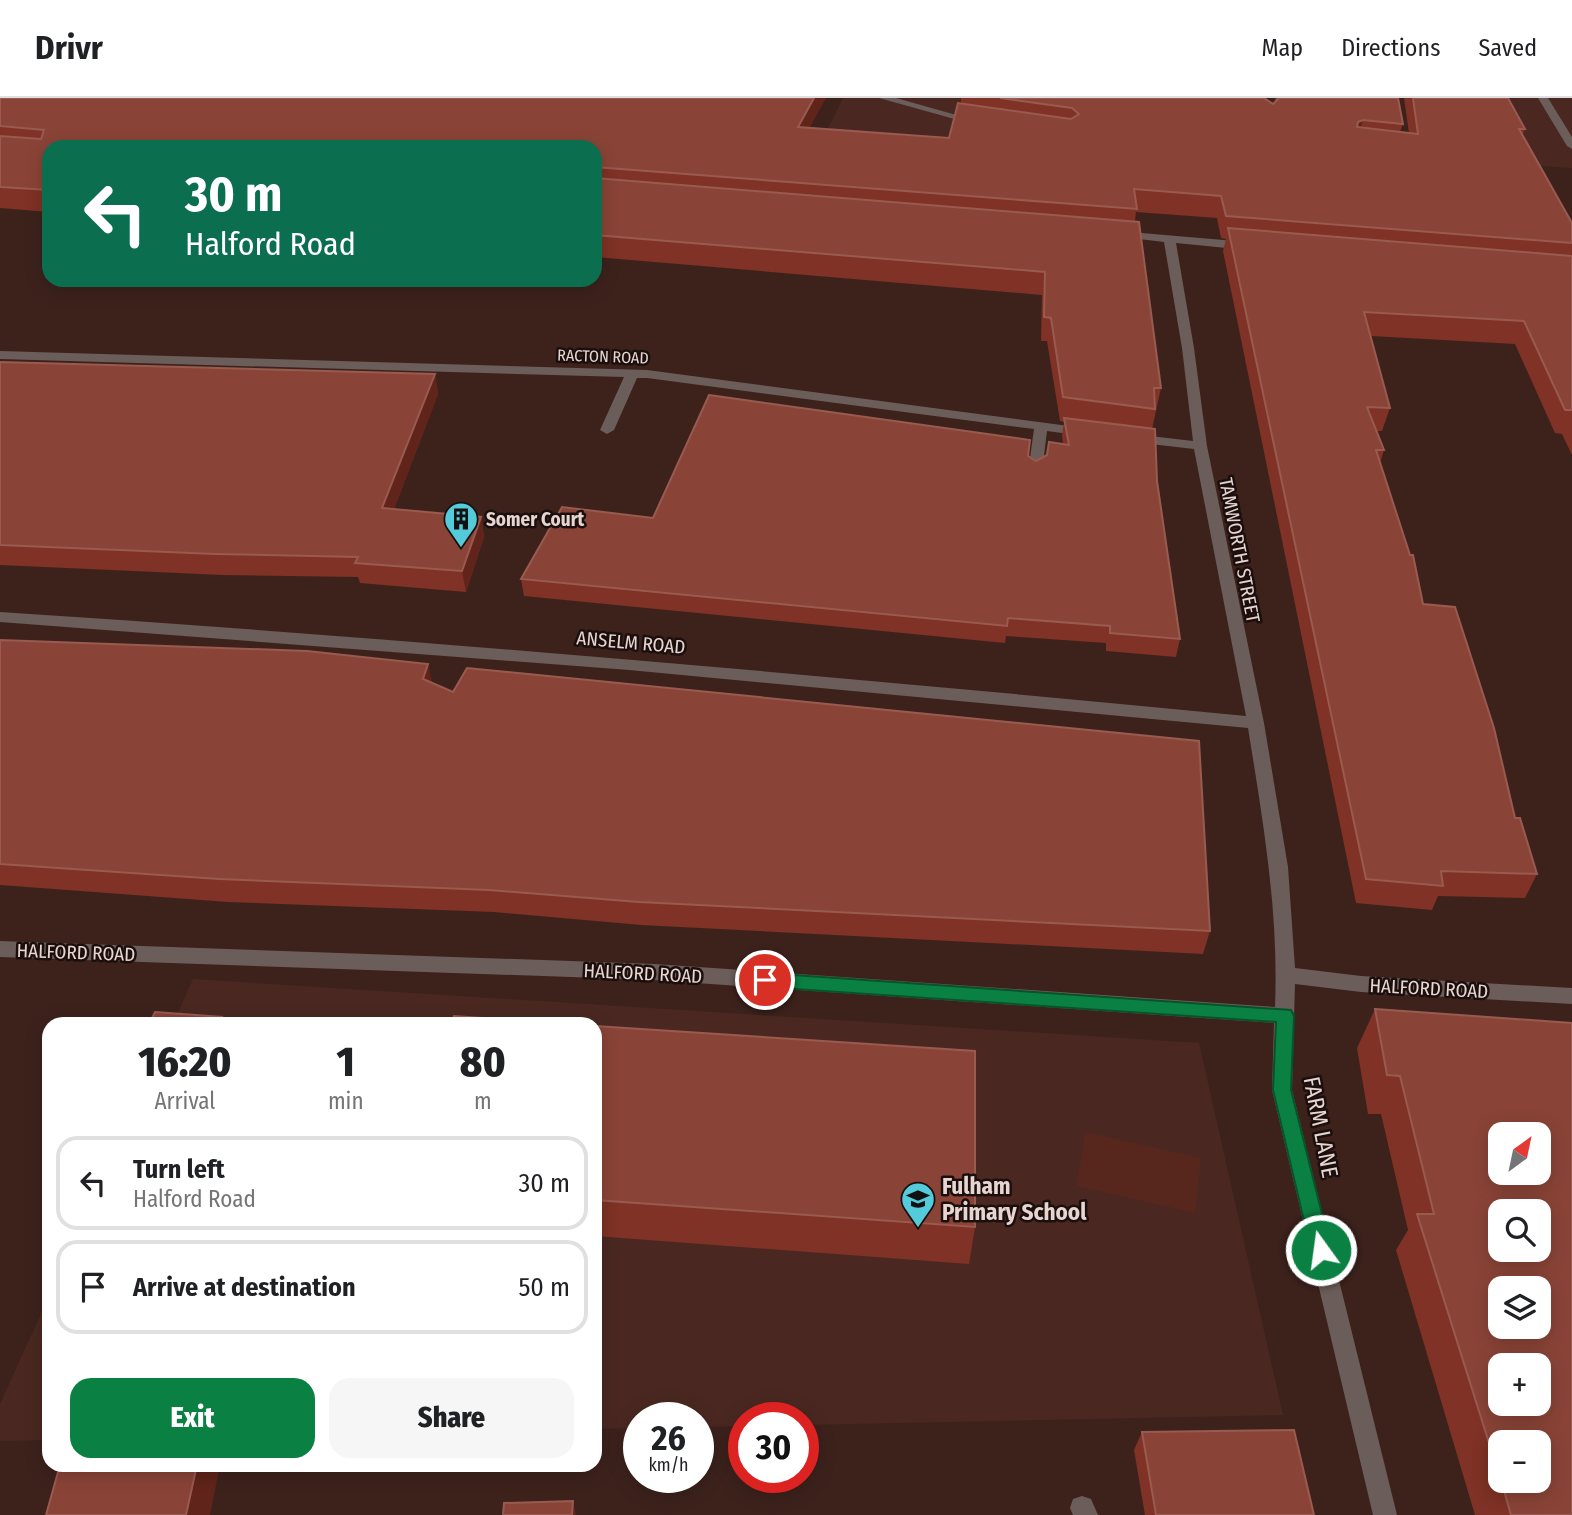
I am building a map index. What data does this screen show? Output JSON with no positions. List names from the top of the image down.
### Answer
{
  "streets": {
    "street": [
      "RACTON ROAD",
      "TAMWORTH STREET",
      "ANSELM ROAD",
      "HALFORD ROAD",
      "FARM LANE"
    ]
  },
  "crossings": [
    ["TAMWORTH STREET", "ANSELM ROAD"],
    ["TAMWORTH STREET", "FARM LANE"],
    ["HALFORD ROAD", "FARM LANE"]
  ],
  "places": {
    "building": ["Somer Court"],
    "school or university": ["Fulham Primary School"]
  },
  "north": "top right",
  "page": {
    "header": "Drivr",
    "nav": ["Map", "Directions", "Saved"],
    "turn": ["30 m", "Halford Road"],
    "eta": [
      "16:20",
      "Arrival",
      "1",
      "min",
      "80",
      "m"
    ],
    "map_buttons": ["+", "−"],
    "list": [
      {
        "name": "Turn left",
        "note": "Halford Road",
        "value": "30 m"
      },
      {
        "name": "Arrive at destination",
        "value": "50 m"
      }
    ],
    "buttons": ["Exit", "Share"],
    "speed": "26 km/h",
    "limit": "30"
  }
}
